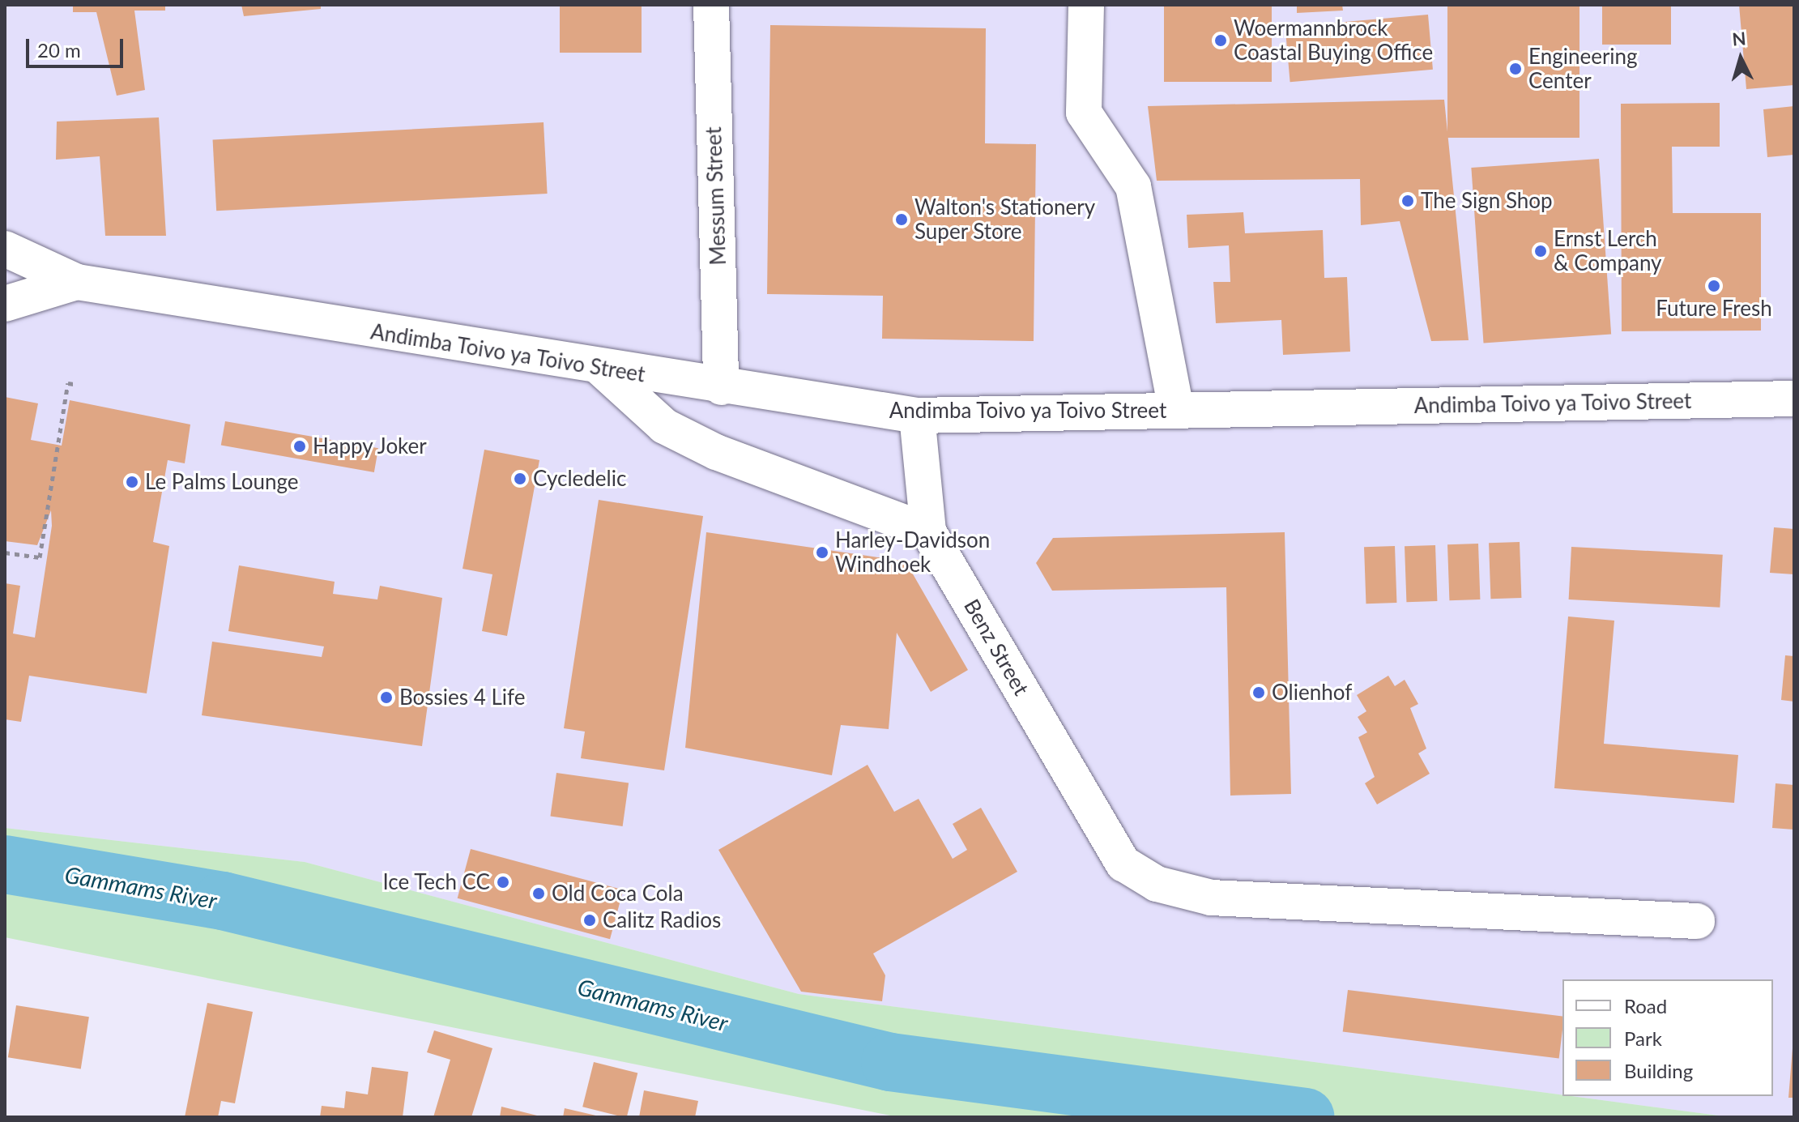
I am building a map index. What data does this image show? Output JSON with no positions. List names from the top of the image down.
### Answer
{
  "streets": {
    "street": ["Messum Street", "Andimba Toivo ya Toivo Street", "Benz Street"]
  },
  "crossings": [
    ["Messum Street", "Andimba Toivo ya Toivo Street"],
    ["Andimba Toivo ya Toivo Street", "Benz Street"]
  ],
  "water": ["Gammams River"],
  "places": [
    "Woermannbrock Coastal Buying Office",
    "Engineering Center",
    "The Sign Shop",
    "Walton's Stationery Super Store",
    "Ernst Lerch & Company",
    "Future Fresh",
    "Happy Joker",
    "Cycledelic",
    "Le Palms Lounge",
    "Harley-Davidson Windhoek",
    "Olienhof",
    "Bossies 4 Life",
    "Ice Tech CC",
    "Old Coca Cola",
    "Calitz Radios"
  ],
  "legend": ["Road", "Park", "Building"],
  "scale_bar": "20 m",
  "north": "top"
}
